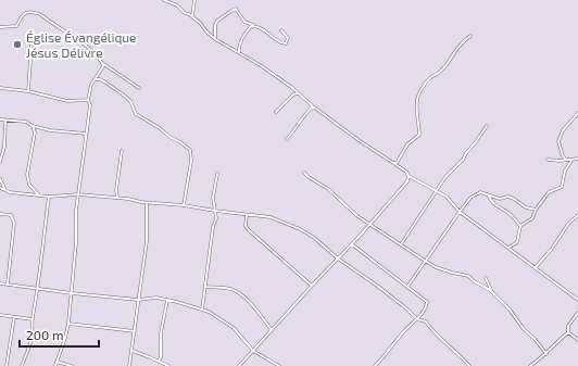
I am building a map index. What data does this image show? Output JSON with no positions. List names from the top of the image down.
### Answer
{
  "places": ["Église Évangélique Jésus Délivre"],
  "scale_bar": "200 m"
}
